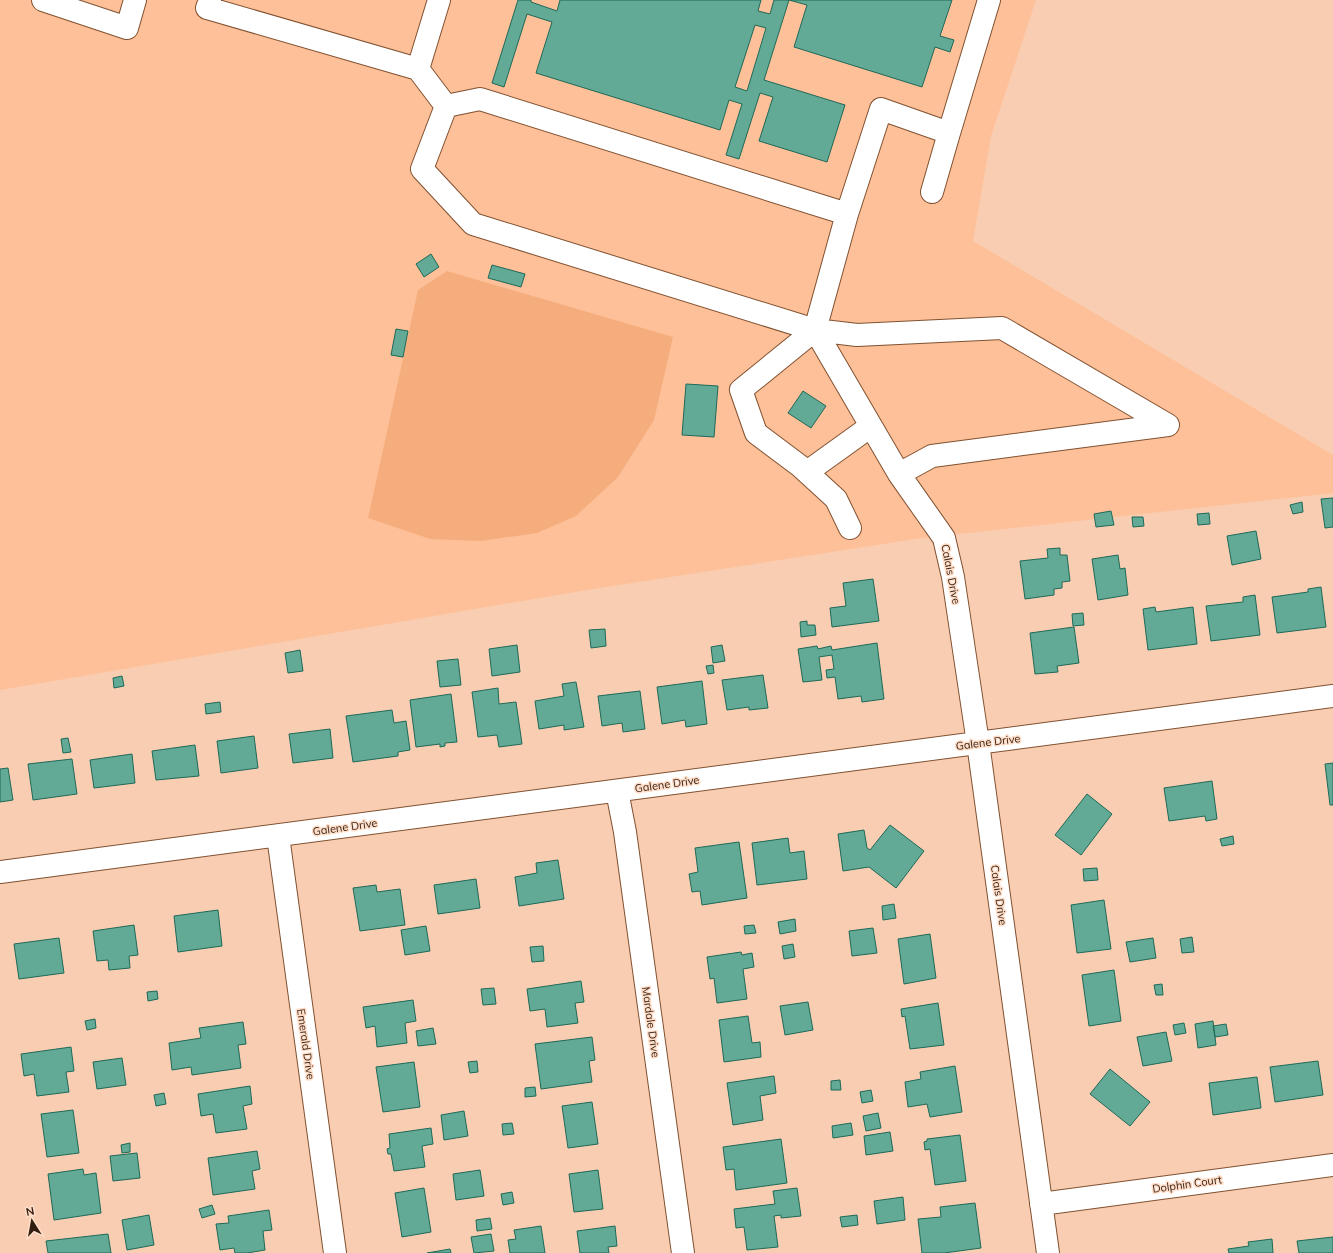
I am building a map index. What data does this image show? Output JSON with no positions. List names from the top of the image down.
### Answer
{
  "streets": {
    "street": [
      "Calais Drive",
      "Galene Drive",
      "Mardale Drive",
      "Emerald Drive",
      "Dolphin Court"
    ]
  },
  "crossings": [
    ["Calais Drive", "Galene Drive"],
    ["Calais Drive", "Dolphin Court"],
    ["Galene Drive", "Mardale Drive"],
    ["Galene Drive", "Emerald Drive"]
  ],
  "north": "top"
}
